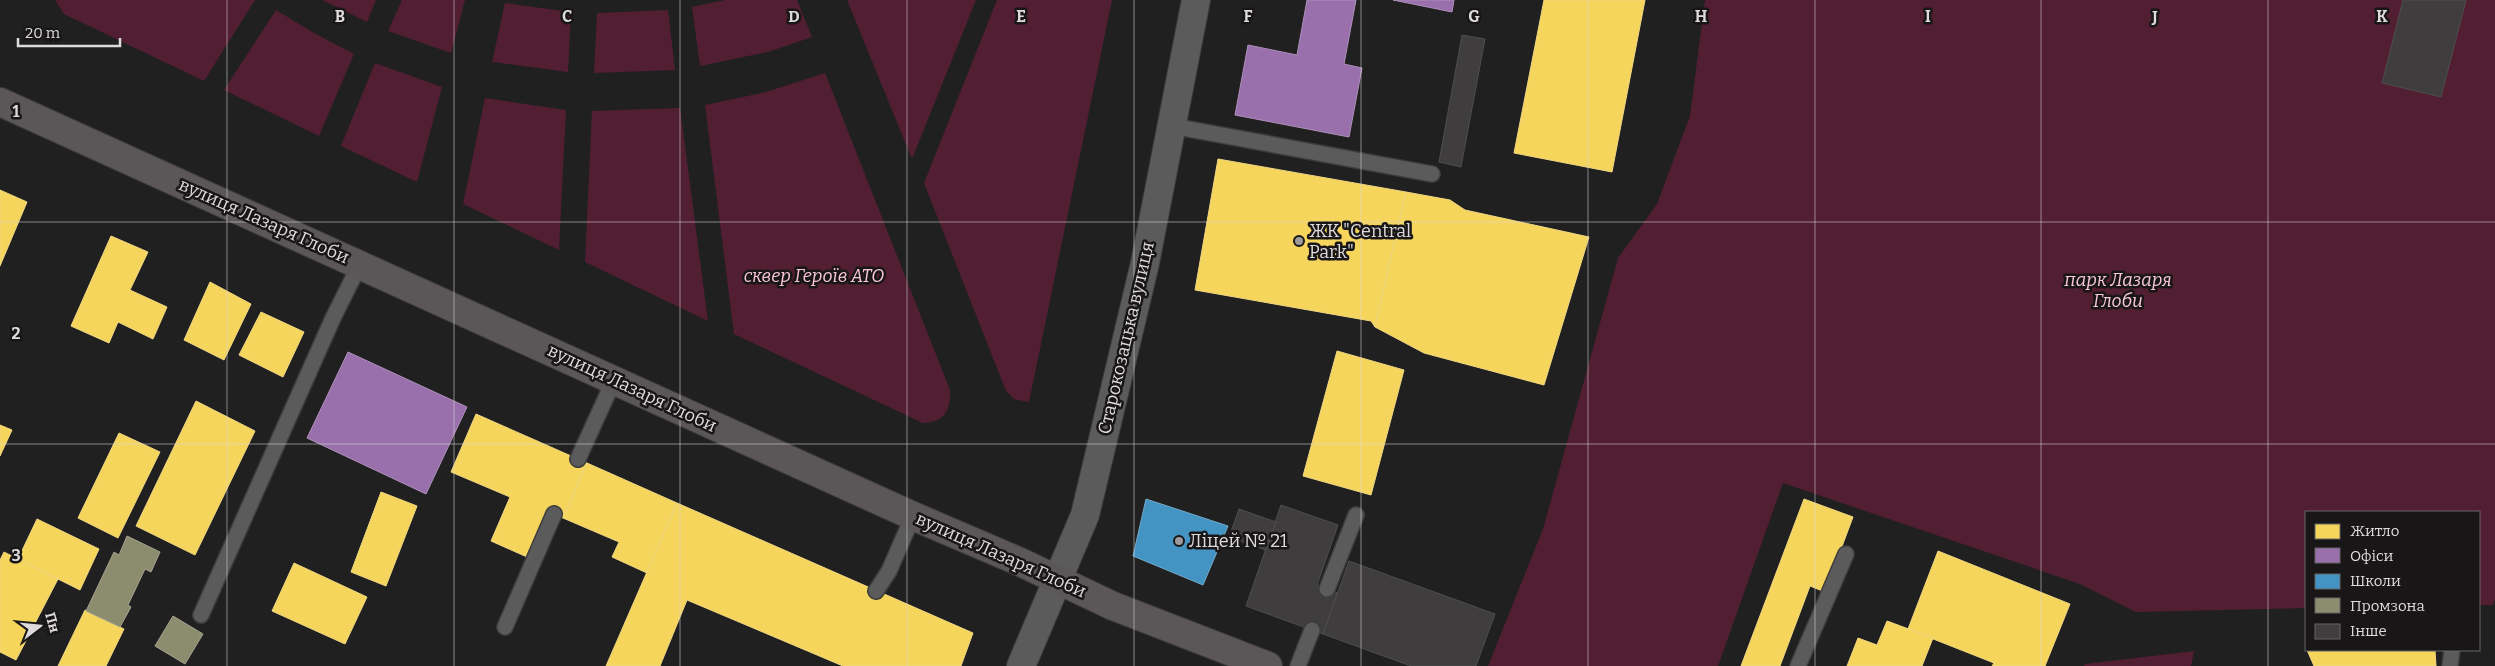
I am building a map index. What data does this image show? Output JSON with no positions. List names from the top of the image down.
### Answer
{
  "streets": {
    "main road": ["вулиця Лазаря Глоби"],
    "street": ["Старокозацька вулиця"]
  },
  "crossings": [
    ["вулиця Лазаря Глоби", "Старокозацька вулиця"]
  ],
  "parks": ["сквер Героїв АТО", "парк Лазаря Глоби"],
  "places": ["ЖК \"Central Park\"", "Ліцей № 21"],
  "legend": [
    "Житло",
    "Офіси",
    "Школи",
    "Промзона",
    "Інше"
  ],
  "scale_bar": "20 m",
  "north": "right",
  "grid": {
    "columns": [
      "B",
      "C",
      "D",
      "E",
      "F",
      "G",
      "H",
      "I",
      "J",
      "K"
    ],
    "rows": ["1", "2", "3"]
  }
}
